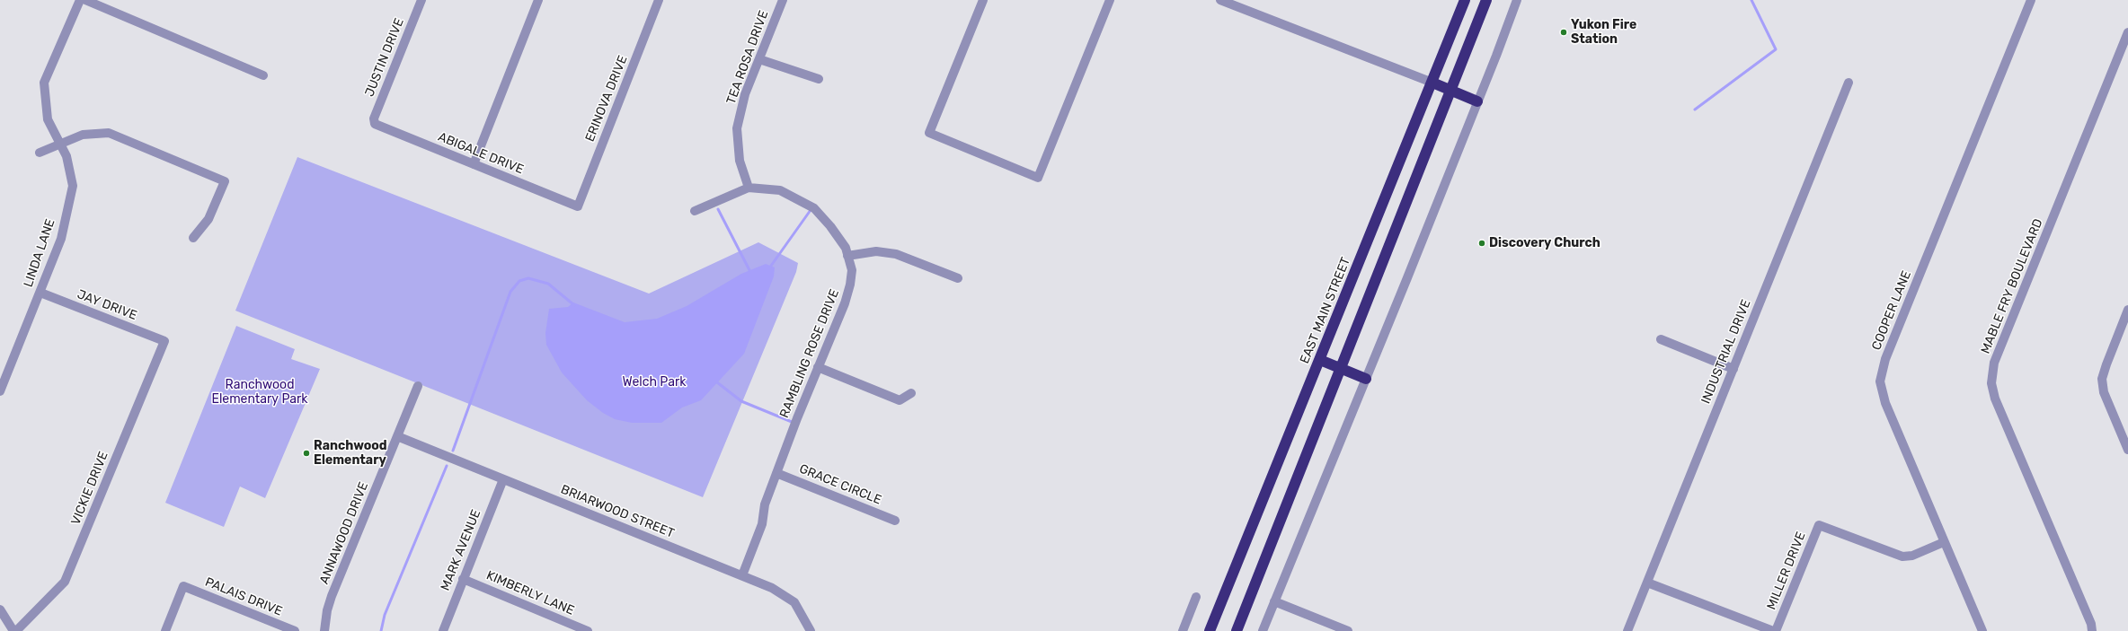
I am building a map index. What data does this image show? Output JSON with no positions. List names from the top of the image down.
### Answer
{
  "streets": {
    "highway": ["EAST MAIN STREET"],
    "street": [
      "JUSTIN DRIVE",
      "TEA ROSA DRIVE",
      "ERINOVA DRIVE",
      "ABIGALE DRIVE",
      "LINDA LANE",
      "MABLE FRY BOULEVARD",
      "JAY DRIVE",
      "COOPER LANE",
      "INDUSTRIAL DRIVE",
      "RAMBLING ROSE DRIVE",
      "GRACE CIRCLE",
      "VICKIE DRIVE",
      "BRIARWOOD STREET",
      "ANNAWOOD DRIVE",
      "MARK AVENUE",
      "MILLER DRIVE",
      "KIMBERLY LANE",
      "PALAIS DRIVE"
    ]
  },
  "crossings": [
    ["JUSTIN DRIVE", "ABIGALE DRIVE"],
    ["TEA ROSA DRIVE", "RAMBLING ROSE DRIVE"],
    ["ERINOVA DRIVE", "ABIGALE DRIVE"],
    ["LINDA LANE", "JAY DRIVE"],
    ["JAY DRIVE", "VICKIE DRIVE"],
    ["COOPER LANE", "MILLER DRIVE"],
    ["RAMBLING ROSE DRIVE", "GRACE CIRCLE"],
    ["RAMBLING ROSE DRIVE", "BRIARWOOD STREET"],
    ["BRIARWOOD STREET", "ANNAWOOD DRIVE"],
    ["BRIARWOOD STREET", "MARK AVENUE"],
    ["MARK AVENUE", "KIMBERLY LANE"]
  ],
  "parks": ["Welch Park", "Ranchwood Elementary Park"],
  "places": ["Yukon Fire Station", "Discovery Church", "Ranchwood Elementary"]
}
